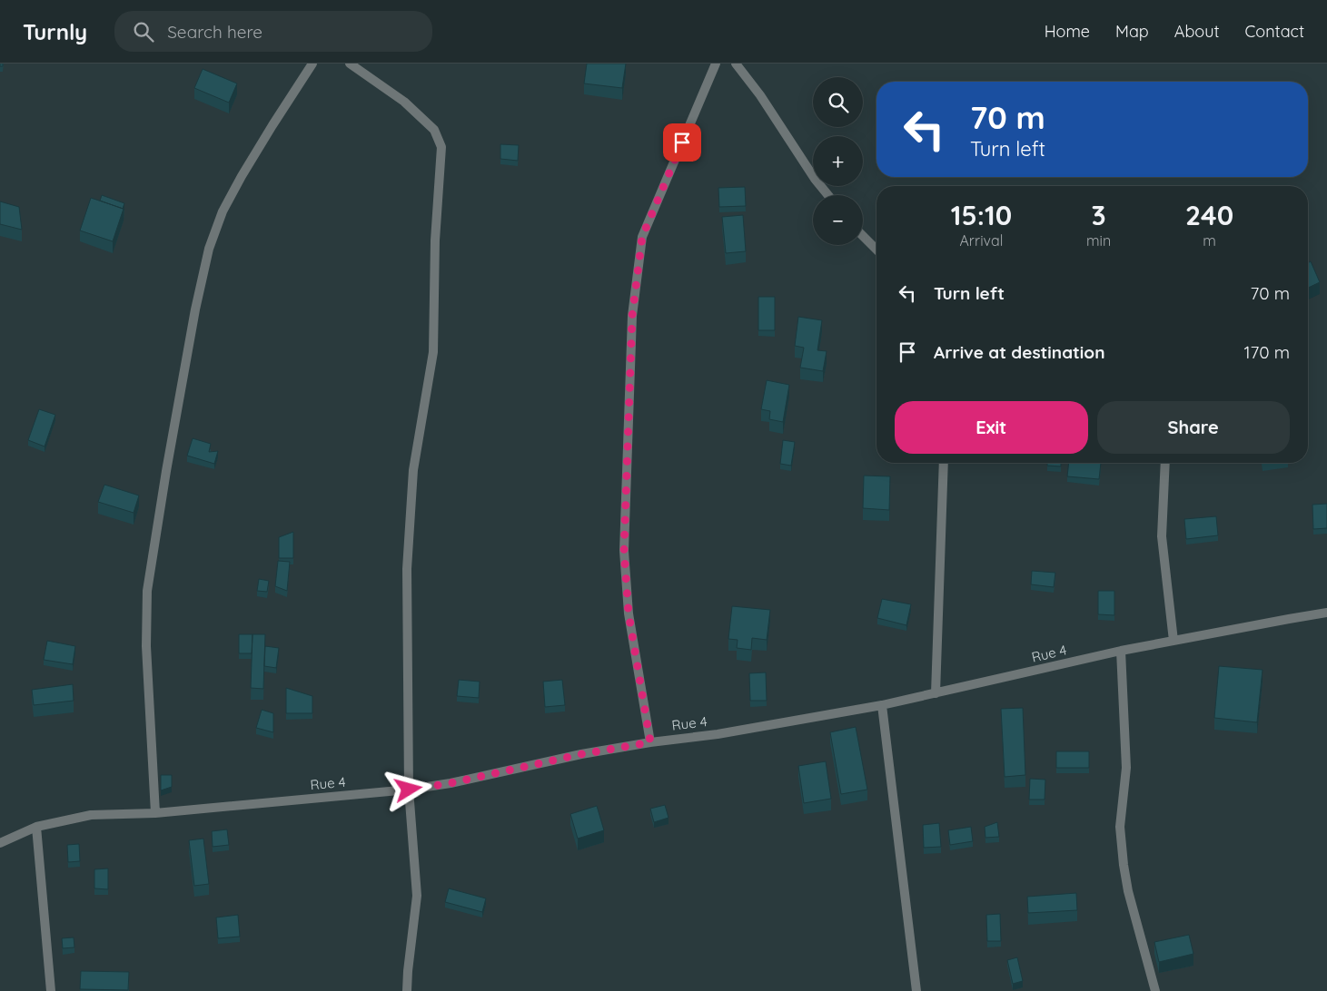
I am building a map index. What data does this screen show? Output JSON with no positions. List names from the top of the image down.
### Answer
{
  "streets": {
    "street": ["Rue 4"]
  },
  "page": {
    "header": "Turnly",
    "search": "Search here",
    "nav": [
      "Home",
      "Map",
      "About",
      "Contact"
    ],
    "map_buttons": ["+", "−"],
    "turn": ["70 m", "Turn left"],
    "eta": [
      "15:10",
      "Arrival",
      "3",
      "min",
      "240",
      "m"
    ],
    "list": [
      {
        "name": "Turn left",
        "value": "70 m"
      },
      {
        "name": "Arrive at destination",
        "value": "170 m"
      }
    ],
    "buttons": ["Exit", "Share"]
  }
}
